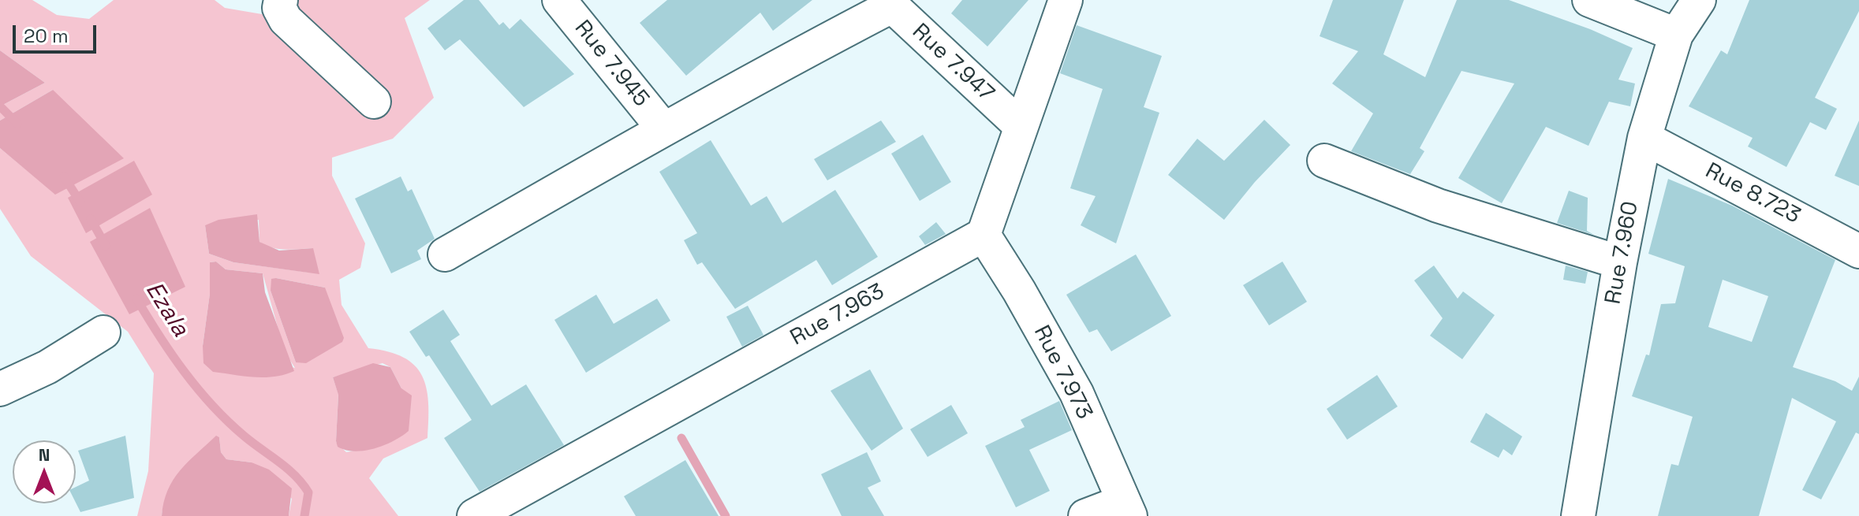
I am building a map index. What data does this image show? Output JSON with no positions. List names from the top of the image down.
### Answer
{
  "streets": {
    "street": [
      "Rue 7.947",
      "Rue 7.945",
      "Rue 8.723",
      "Rue 7.960",
      "Rue 7.963",
      "Rue 7.973"
    ]
  },
  "crossings": [
    ["Rue 8.723", "Rue 7.960"],
    ["Rue 7.963", "Rue 7.973"]
  ],
  "water": ["Ezala"],
  "scale_bar": "20 m",
  "north": "top"
}
